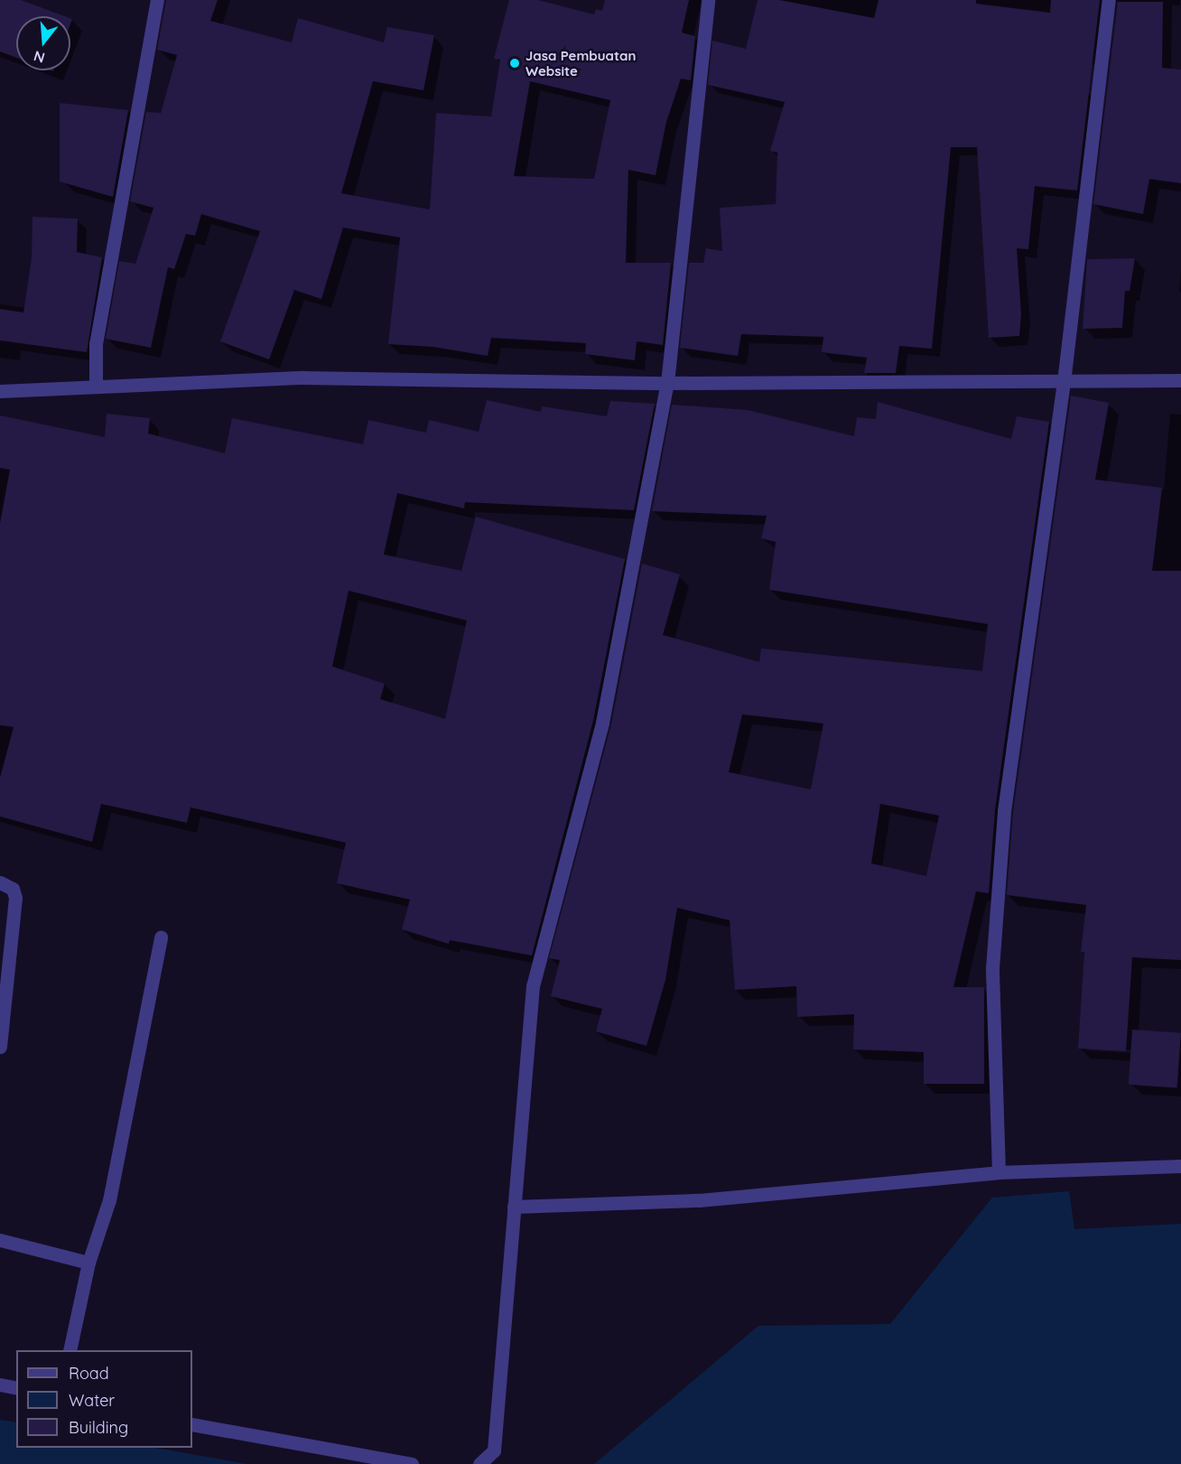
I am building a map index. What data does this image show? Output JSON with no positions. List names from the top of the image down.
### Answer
{
  "places": ["Jasa Pembuatan Website"],
  "legend": ["Road", "Water", "Building"],
  "north": "bottom"
}
